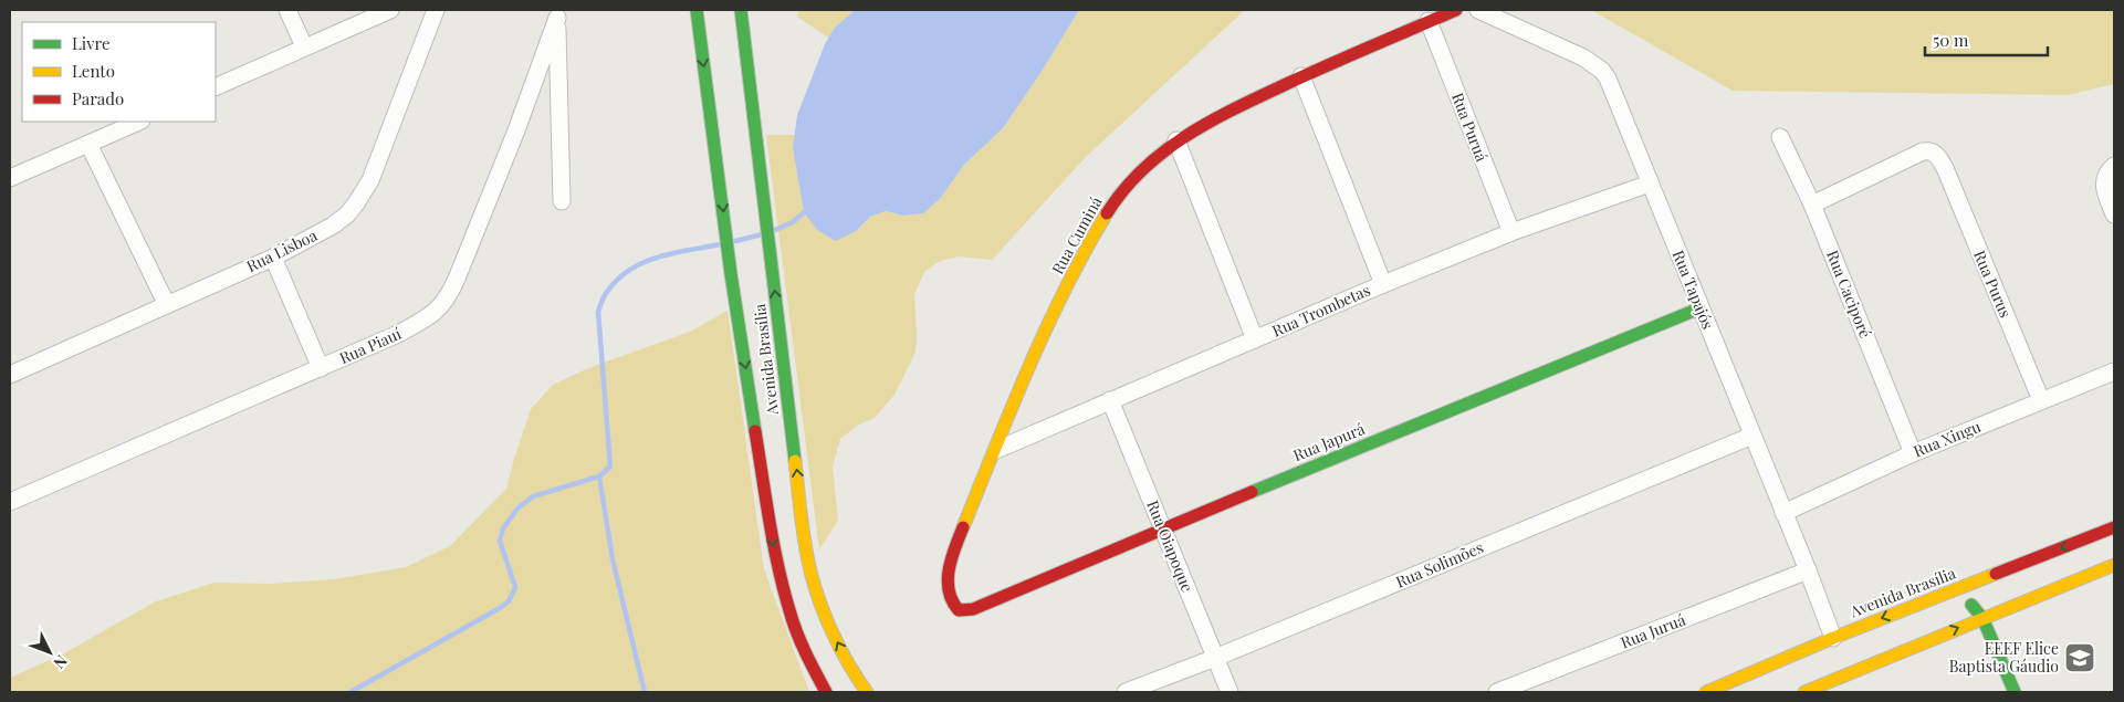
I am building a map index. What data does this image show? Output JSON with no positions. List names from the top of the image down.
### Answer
{
  "streets": {
    "street": [
      "Rua Puruá",
      "Rua Cuminá",
      "Rua Lisboa",
      "Rua Purus",
      "Rua Tapajós",
      "Rua Caciporé",
      "Rua Trombetas",
      "Rua Piauí",
      "Avenida Brasília",
      "Rua Xingu",
      "Rua Japurá",
      "Rua Oiapoque",
      "Rua Solimões",
      "Rua Juruá"
    ]
  },
  "crossings": [
    ["Rua Puruá", "Rua Cuminá"],
    ["Rua Puruá", "Rua Trombetas"],
    ["Rua Cuminá", "Rua Trombetas"],
    ["Rua Cuminá", "Rua Japurá"],
    ["Rua Purus", "Rua Caciporé"],
    ["Rua Purus", "Rua Xingu"],
    ["Rua Tapajós", "Rua Trombetas"],
    ["Rua Tapajós", "Avenida Brasília"],
    ["Rua Tapajós", "Rua Xingu"],
    ["Rua Tapajós", "Rua Japurá"],
    ["Rua Tapajós", "Rua Solimões"],
    ["Rua Tapajós", "Rua Juruá"],
    ["Rua Caciporé", "Rua Xingu"],
    ["Rua Trombetas", "Rua Oiapoque"],
    ["Rua Japurá", "Rua Oiapoque"],
    ["Rua Oiapoque", "Rua Solimões"]
  ],
  "places": {
    "school or university": ["EEEF Elice Baptista Gáudio"]
  },
  "legend": ["Livre", "Lento", "Parado"],
  "scale_bar": "50 m",
  "north": "bottom right"
}
